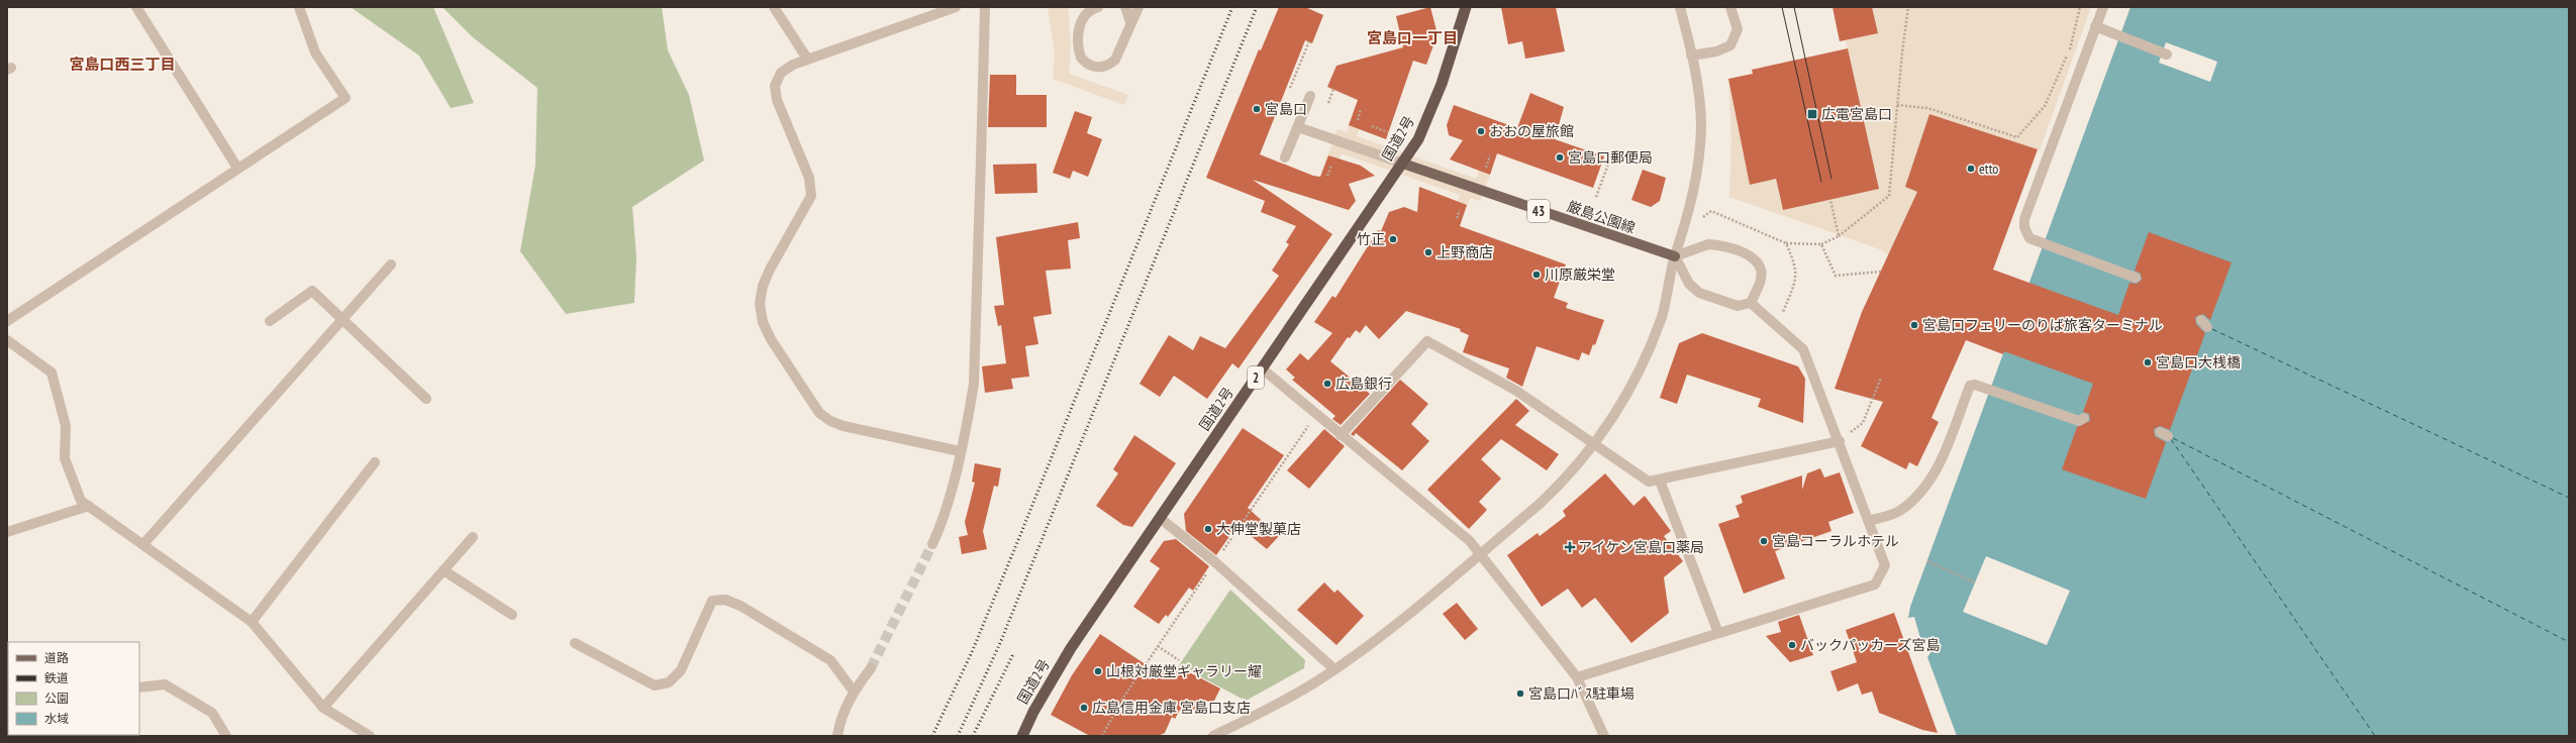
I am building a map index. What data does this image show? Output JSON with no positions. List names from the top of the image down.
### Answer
{
  "streets": {
    "highway": ["国道2号", "2"],
    "main road": ["43", "厳島公園線"]
  },
  "crossings": [
    ["国道2号", "厳島公園線"]
  ],
  "districts": ["宮島口一丁目", "宮島口西三丁目"],
  "places": {
    "other": [
      "宮島口",
      "おおの屋旅館",
      "宮島口郵便局",
      "etto",
      "竹正",
      "上野商店",
      "川原厳栄堂",
      "宮島口フェリーのりば旅客ターミナル",
      "宮島口大桟橋",
      "広島銀行",
      "大伸堂製菓店",
      "宮島コーラルホテル",
      "バックパッカーズ宮島",
      "山根対厳堂ギャラリー耀",
      "宮島口ﾊﾞｽ駐車場",
      "広島信用金庫 宮島口支店"
    ],
    "transit": ["広電宮島口"],
    "health": ["アイケン宮島口薬局"]
  },
  "legend": [
    "道路",
    "鉄道",
    "公園",
    "水域"
  ]
}
